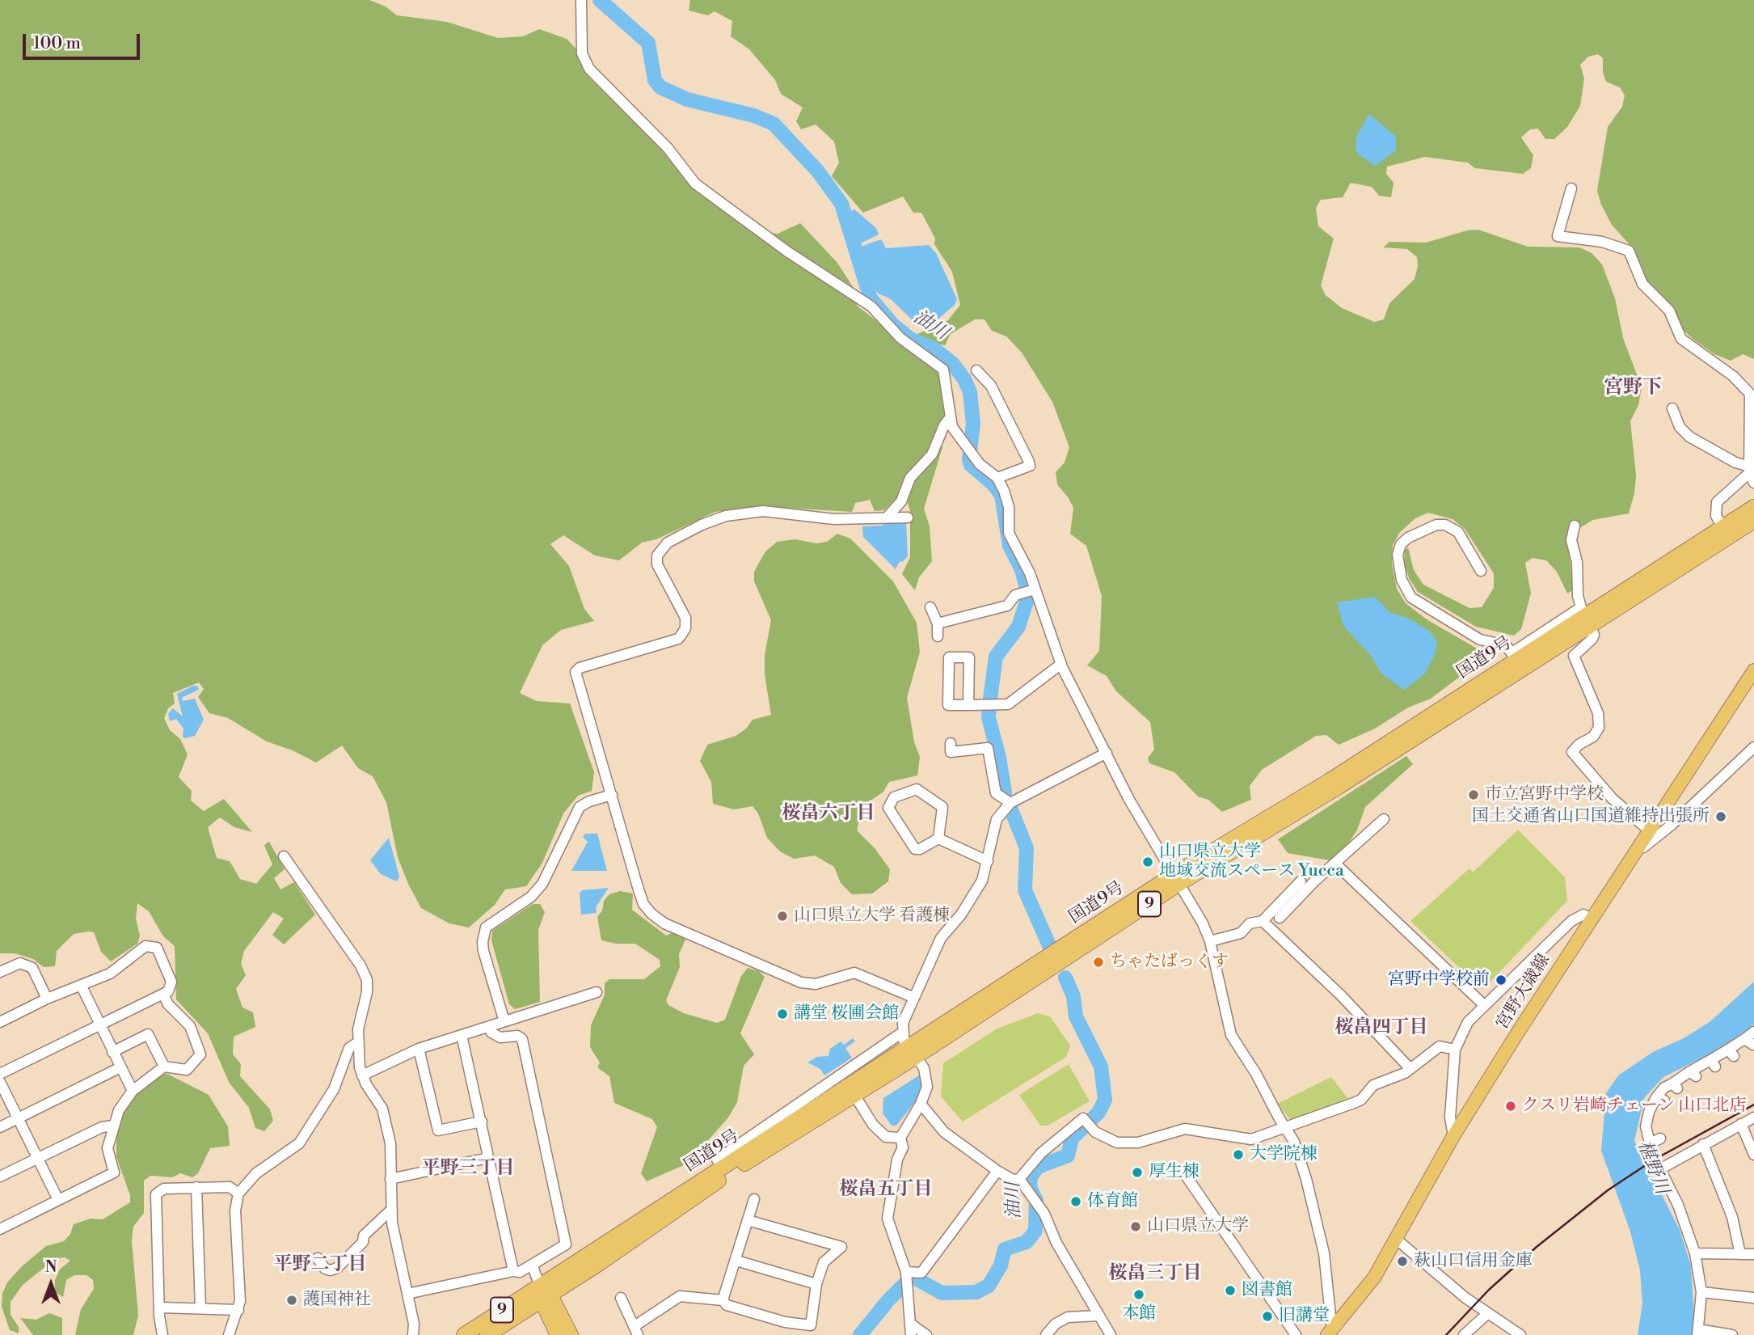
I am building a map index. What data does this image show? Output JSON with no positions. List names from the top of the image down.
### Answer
{
  "streets": {
    "highway": ["国道9号", "9"],
    "main road": ["宮野大歳線"]
  },
  "districts": [
    "宮野下",
    "桜畠六丁目",
    "桜畠四丁目",
    "平野三丁目",
    "桜畠五丁目",
    "平野二丁目",
    "桜畠三丁目"
  ],
  "water": ["油川", "椹野川"],
  "places": [
    "市立宮野中学校",
    "国土交通省山口国道維持出張所",
    "山口県立大学 地域交流スペース Yucca",
    "山口県立大学 看護棟",
    "ちゃたばっくす",
    "宮野中学校前",
    "講堂 桜圃会館",
    "クスリ岩崎チェーン 山口北店",
    "大学院棟",
    "厚生棟",
    "体育館",
    "山口県立大学",
    "萩山口信用金庫",
    "図書館",
    "本館",
    "護国神社",
    "旧講堂"
  ],
  "scale_bar": "100 m",
  "north": "top"
}
